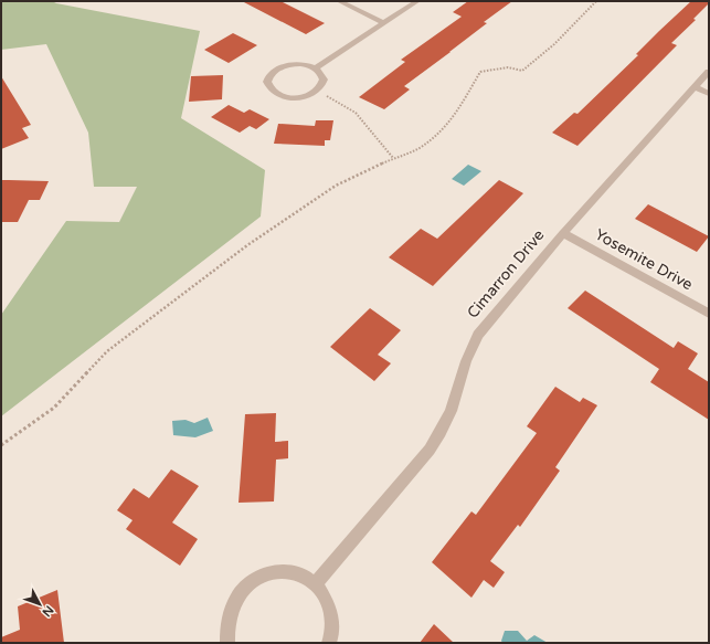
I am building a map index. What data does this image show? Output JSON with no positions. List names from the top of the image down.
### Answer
{
  "streets": {
    "street": ["Yosemite Drive", "Cimarron Drive"]
  },
  "crossings": [
    ["Yosemite Drive", "Cimarron Drive"]
  ],
  "north": "bottom right"
}
